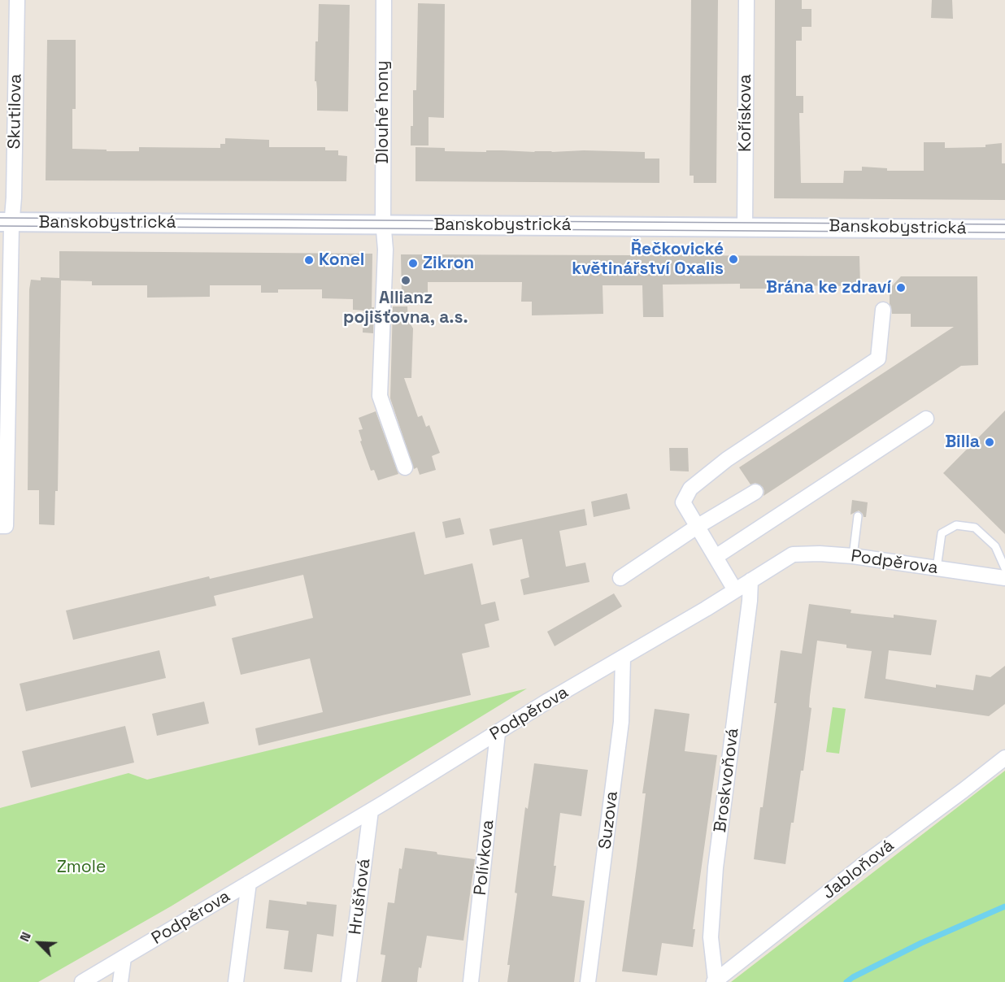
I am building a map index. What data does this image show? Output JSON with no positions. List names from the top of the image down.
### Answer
{
  "streets": {
    "street": [
      "Skutilova",
      "Dlouhé hony",
      "Kořískova",
      "Banskobystrická",
      "Podpěrova",
      "Broskvoňová",
      "Suzova",
      "Polívkova",
      "Jabloňová",
      "Hrušňová"
    ]
  },
  "crossings": [
    ["Skutilova", "Banskobystrická"],
    ["Dlouhé hony", "Banskobystrická"],
    ["Kořískova", "Banskobystrická"],
    ["Podpěrova", "Broskvoňová"],
    ["Podpěrova", "Suzova"],
    ["Podpěrova", "Polívkova"],
    ["Podpěrova", "Hrušňová"],
    ["Broskvoňová", "Jabloňová"]
  ],
  "parks": ["Zmole"],
  "places": [
    "Řečkovické květinářství Oxalis",
    "Konel",
    "Zikron",
    "Allianz pojišťovna, a.s.",
    "Brána ke zdraví",
    "Billa"
  ],
  "north": "top left"
}
